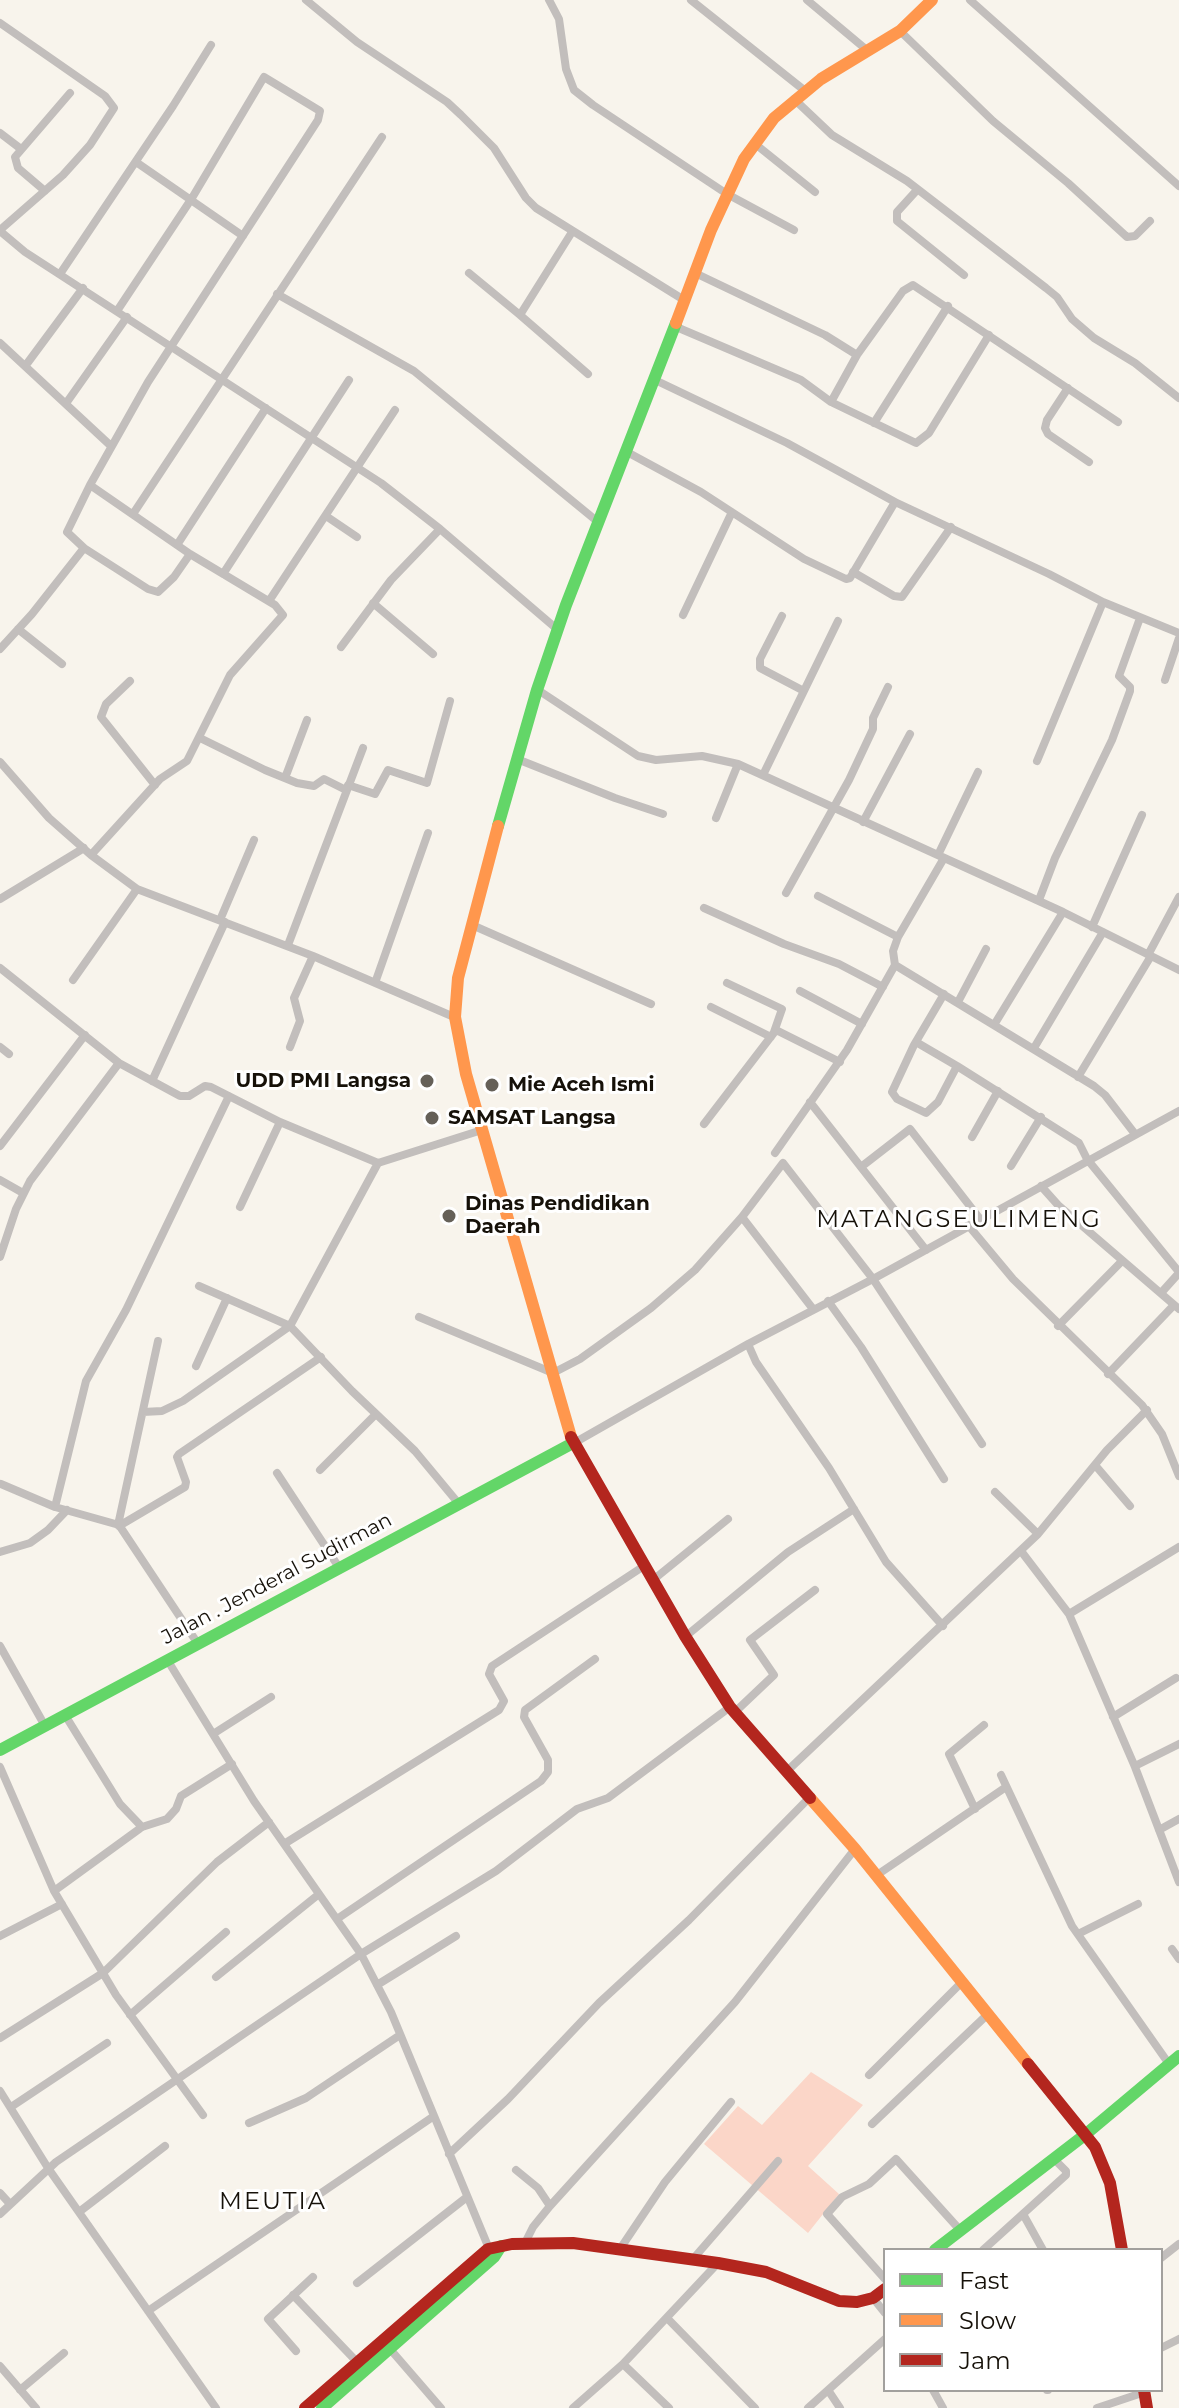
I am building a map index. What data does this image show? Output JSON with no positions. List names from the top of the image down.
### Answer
{
  "streets": {
    "main road": ["Jalan . Jenderal Sudirman"]
  },
  "districts": ["MATANGSEULIMENG", "MEUTIA"],
  "places": [
    "UDD PMI Langsa",
    "Mie Aceh Ismi",
    "SAMSAT Langsa",
    "Dinas Pendidikan Daerah"
  ],
  "legend": ["Fast", "Slow", "Jam"]
}
